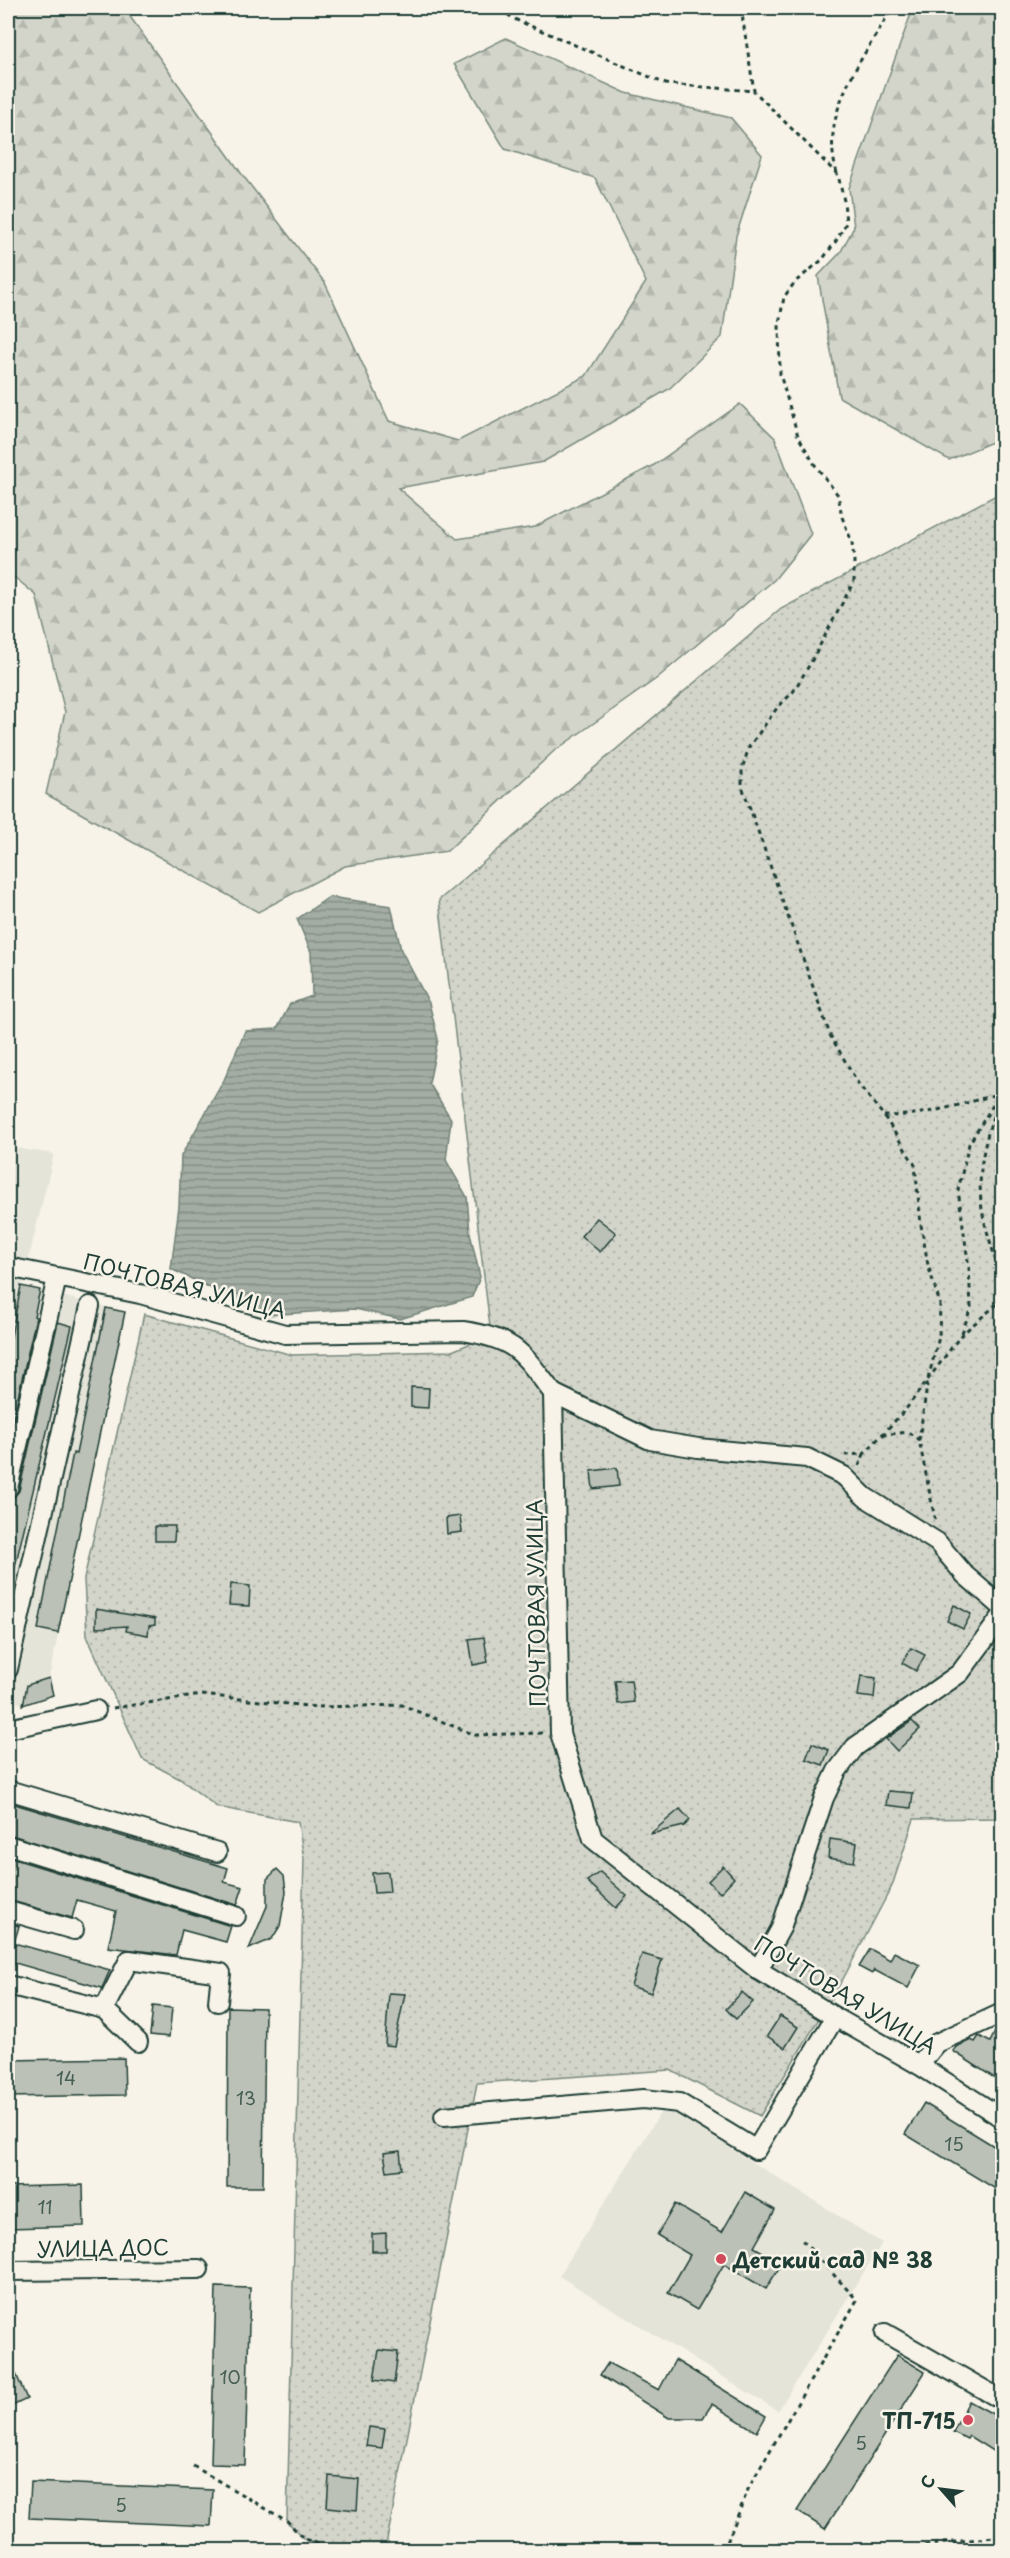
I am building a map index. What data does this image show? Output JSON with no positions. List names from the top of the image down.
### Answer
{
  "streets": {
    "street": ["ПОЧТОВАЯ УЛИЦА", "УЛИЦА ДОС"]
  },
  "places": ["Детский сад № 38", "ТП-715"],
  "house_numbers": [
    "14",
    "13",
    "15",
    "11",
    "10",
    "5",
    "5"
  ],
  "north": "top left"
}
